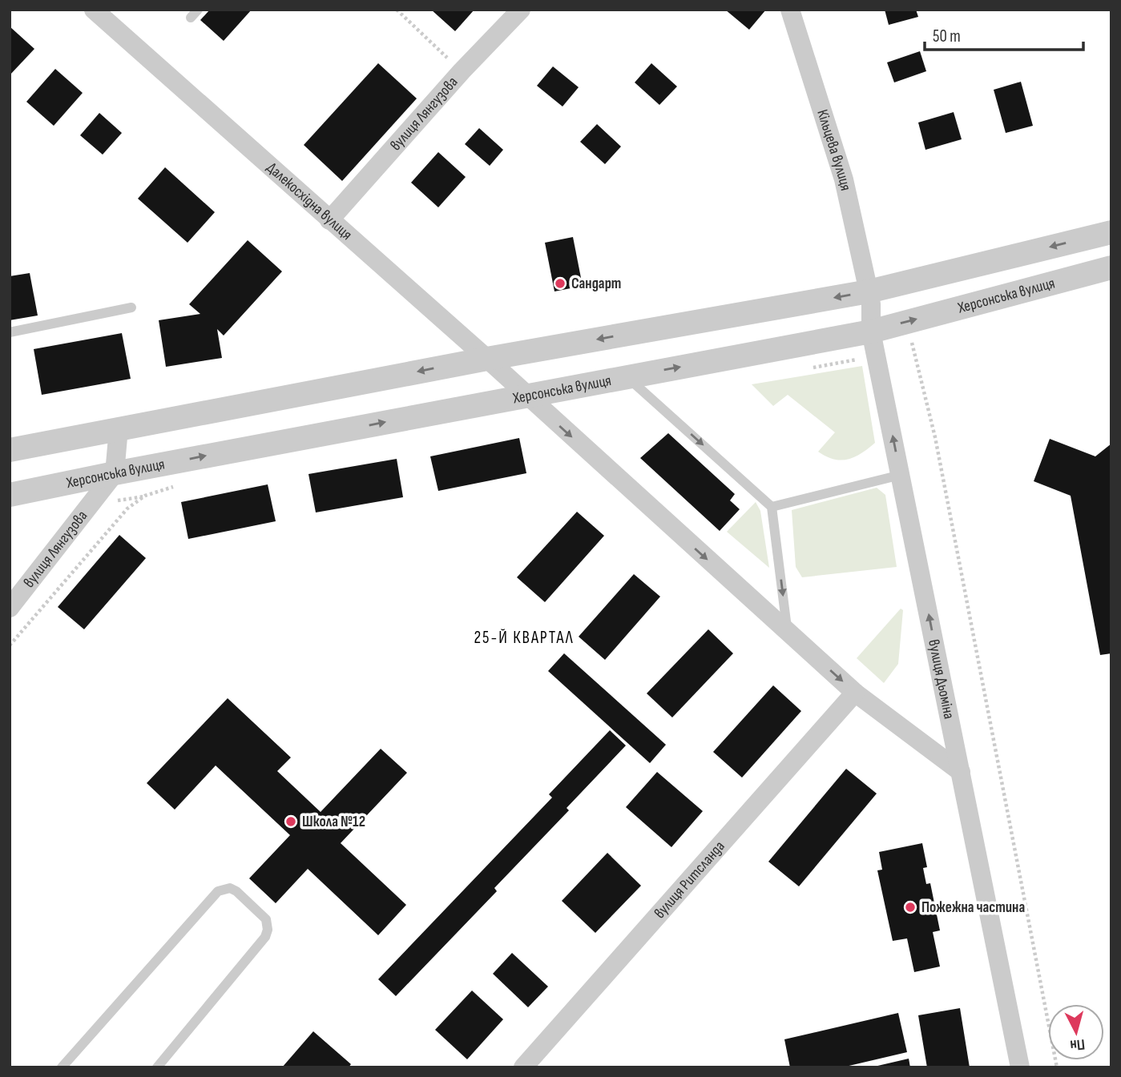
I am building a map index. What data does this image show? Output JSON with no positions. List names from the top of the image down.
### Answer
{
  "streets": {
    "street": [
      "вулиця Лянгузова",
      "Кільцева вулиця",
      "Далекосхідна вулиця",
      "Херсонська вулиця",
      "вулиця Дьоміна",
      "вулиця Ритсланда"
    ]
  },
  "crossings": [
    ["вулиця Лянгузова", "Далекосхідна вулиця"],
    ["вулиця Лянгузова", "Херсонська вулиця"],
    ["Кільцева вулиця", "вулиця Дьоміна"],
    ["Далекосхідна вулиця", "Херсонська вулиця"],
    ["Далекосхідна вулиця", "вулиця Дьоміна"],
    ["Далекосхідна вулиця", "вулиця Ритсланда"],
    ["Херсонська вулиця", "вулиця Дьоміна"]
  ],
  "one_way": ["Далекосхідна вулиця", "вулиця Дьоміна"],
  "districts": ["25-Й КВАРТАЛ"],
  "places": ["Сандарт", "Школа №12", "Пожежна частина"],
  "scale_bar": "50 m",
  "north": "bottom"
}
